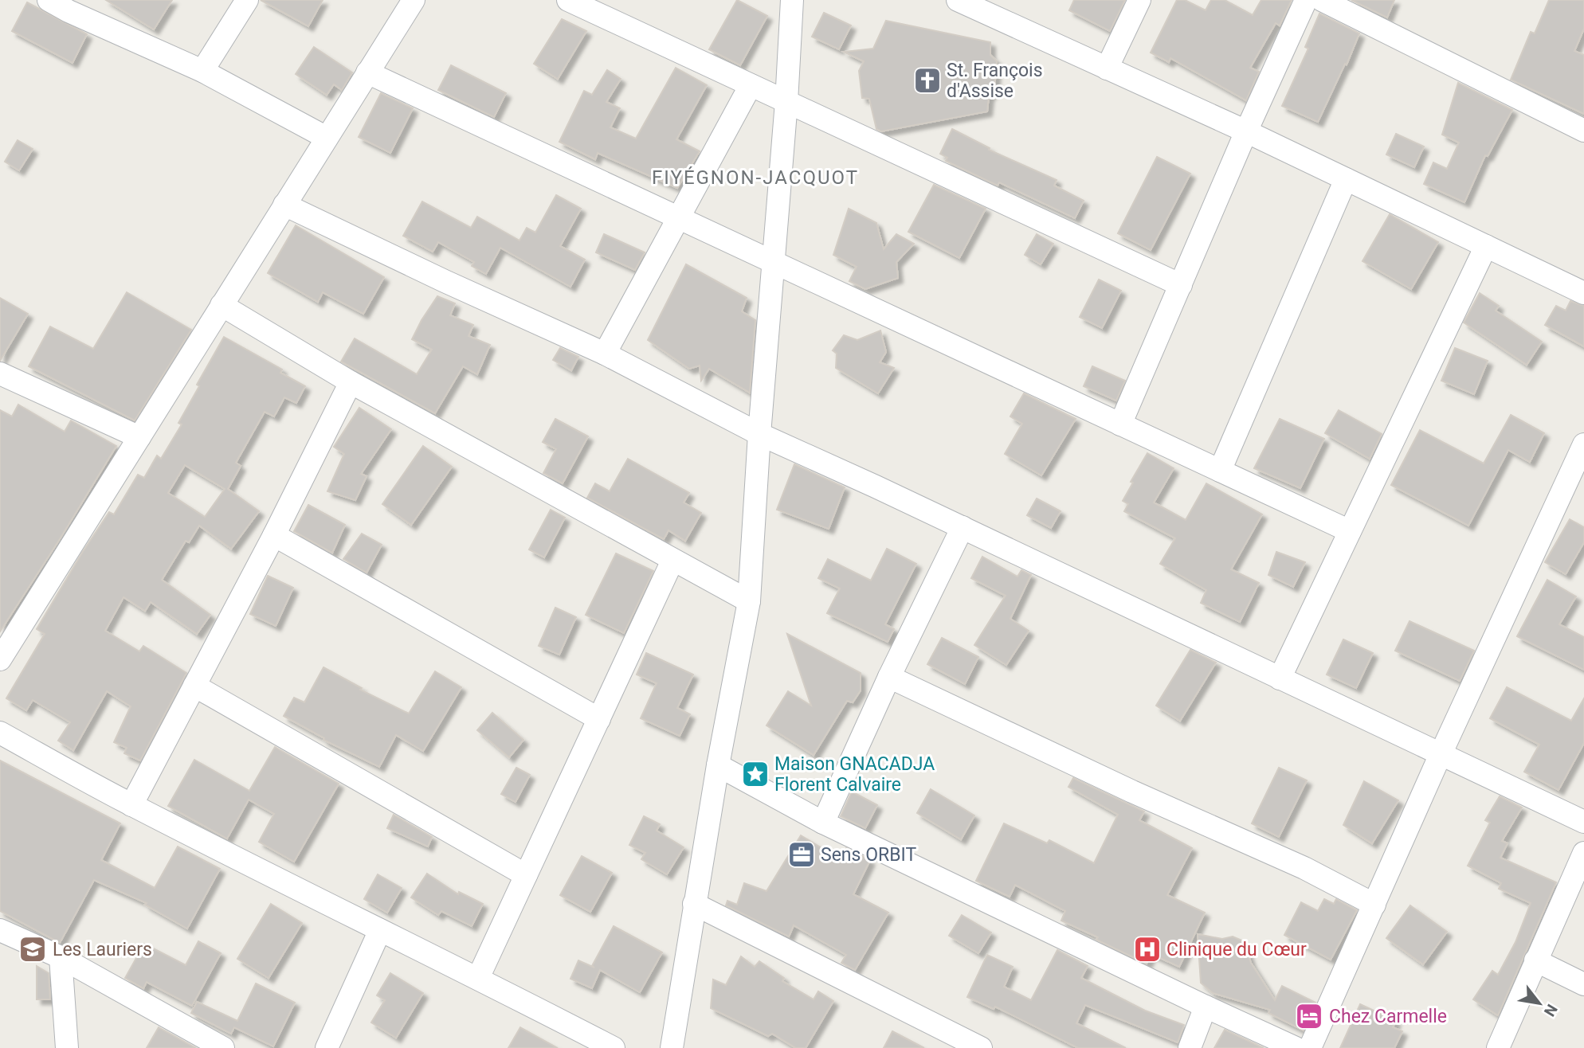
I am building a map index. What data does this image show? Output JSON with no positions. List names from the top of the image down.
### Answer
{
  "districts": ["FIYÉGNON-JACQUOT"],
  "places": {
    "church": ["St. François d'Assise"],
    "place": ["Maison GNACADJA Florent Calvaire"],
    "office": ["Sens ORBIT"],
    "school or university": ["Les Lauriers"],
    "hospital": ["Clinique du Cœur"],
    "hotel": ["Chez Carmelle"]
  },
  "north": "bottom right"
}
